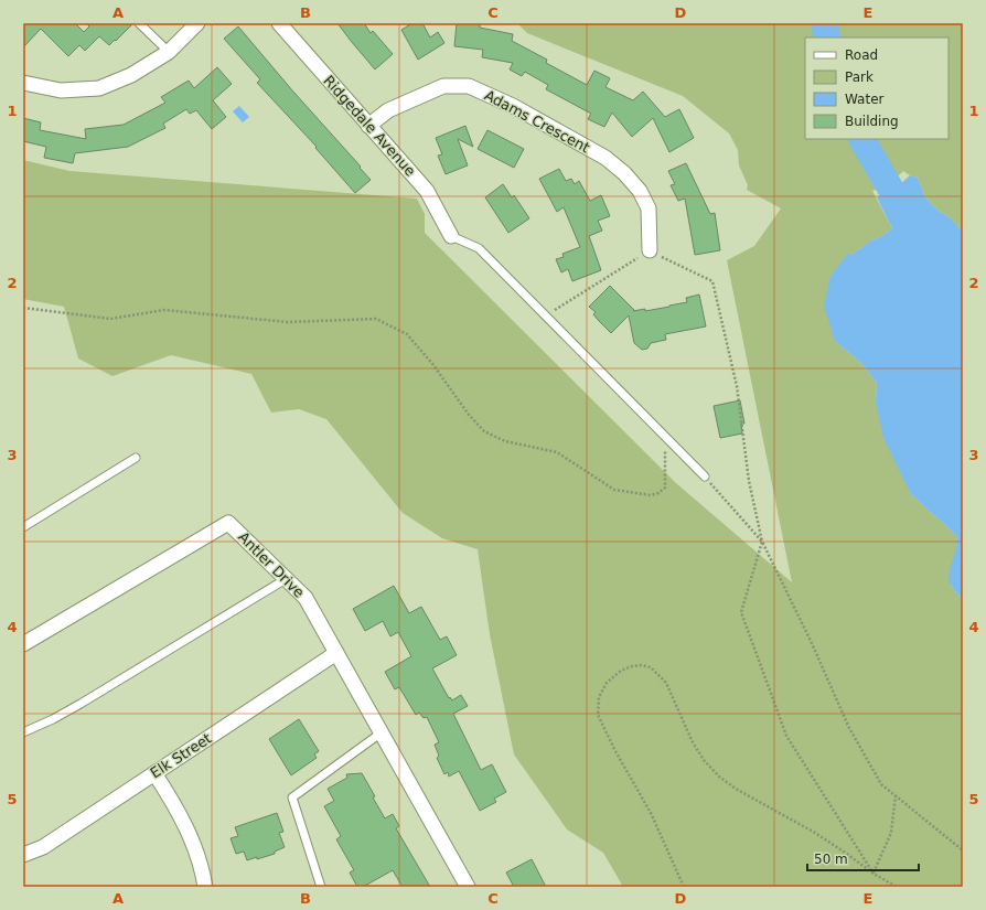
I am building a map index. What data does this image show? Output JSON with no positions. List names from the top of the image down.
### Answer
{
  "streets": {
    "street": [
      "Adams Crescent",
      "Ridgedale Avenue",
      "Antler Drive",
      "Elk Street"
    ]
  },
  "crossings": [
    ["Adams Crescent", "Ridgedale Avenue"],
    ["Antler Drive", "Elk Street"]
  ],
  "legend": [
    "Road",
    "Park",
    "Water",
    "Building"
  ],
  "scale_bar": "50 m",
  "grid": {
    "columns": [
      "A",
      "B",
      "C",
      "D",
      "E"
    ],
    "rows": [
      "1",
      "2",
      "3",
      "4",
      "5"
    ]
  }
}
